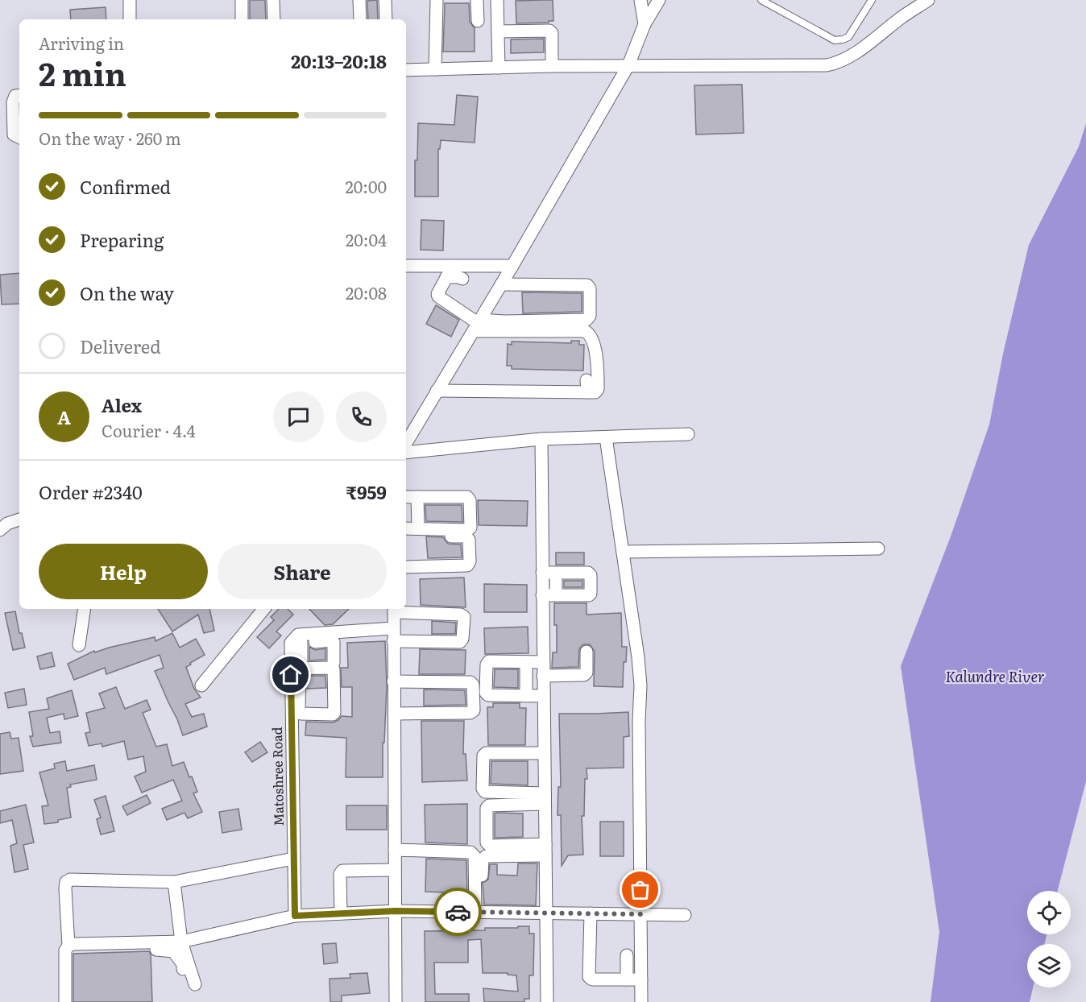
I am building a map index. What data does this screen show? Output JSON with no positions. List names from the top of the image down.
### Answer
{
  "streets": {
    "street": ["Matoshree Road"]
  },
  "water": ["Kalundre River"],
  "page": {
    "heading": ["2 min", "Arriving in", "20:13–20:18"],
    "panel": [
      "Alex",
      "Courier · 4.4",
      "Order #2340",
      "₹959"
    ],
    "bar": "On the way · 260 m",
    "list": [
      ["Confirmed", "20:00"],
      ["Preparing", "20:04"],
      ["On the way", "20:08"],
      "Delivered"
    ],
    "round": "A",
    "buttons": ["Help", "Share"]
  }
}
